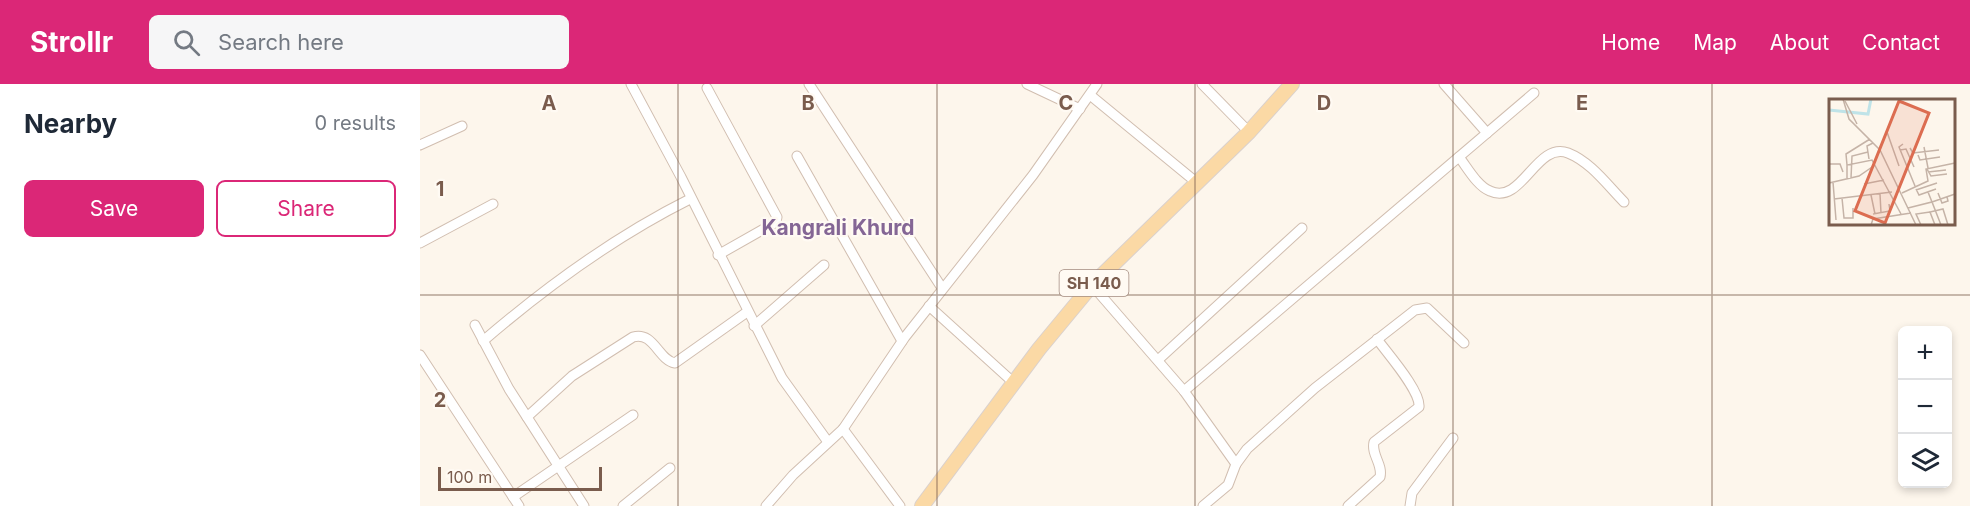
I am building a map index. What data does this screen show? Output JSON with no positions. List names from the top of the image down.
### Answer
{
  "streets": {
    "main road": ["SH 140"]
  },
  "districts": ["Kangrali Khurd"],
  "scale_bar": "100 m",
  "page": {
    "header": "Strollr",
    "search": "Search here",
    "nav": [
      "Home",
      "Map",
      "About",
      "Contact"
    ],
    "heading": ["Nearby", "0 results"],
    "buttons": ["Save", "Share"],
    "map_buttons": ["+", "−"],
    "scale": "100 m"
  },
  "grid": {
    "columns": [
      "A",
      "B",
      "C",
      "D",
      "E"
    ],
    "rows": ["1", "2"]
  }
}
